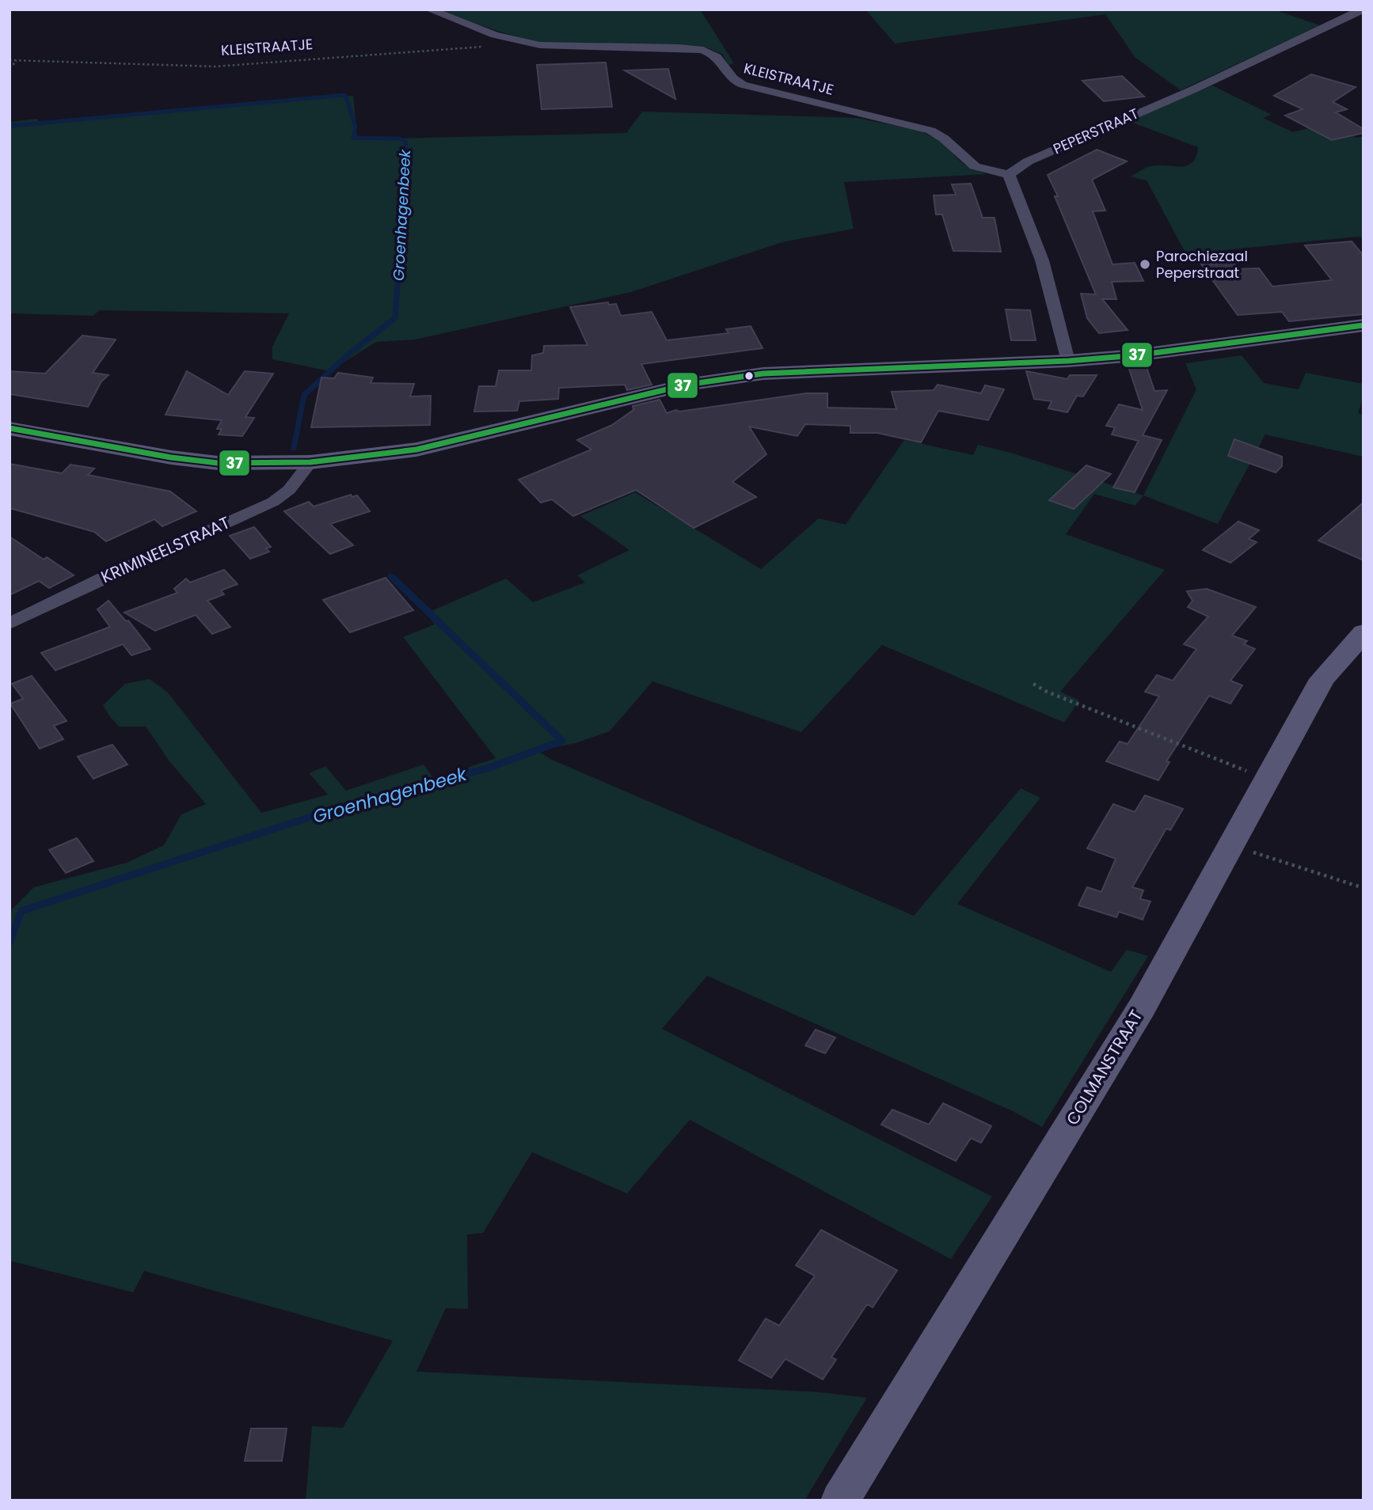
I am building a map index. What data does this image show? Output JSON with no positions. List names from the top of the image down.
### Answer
{
  "streets": {
    "main road": ["COLMANSTRAAT"],
    "street": ["KLEISTRAATJE", "PEPERSTRAAT", "KRIMINEELSTRAAT"]
  },
  "crossings": [
    ["KLEISTRAATJE", "PEPERSTRAAT"]
  ],
  "water": ["Groenhagenbeek"],
  "places": ["Parochiezaal Peperstraat"],
  "lines": ["transit line 37"]
}
